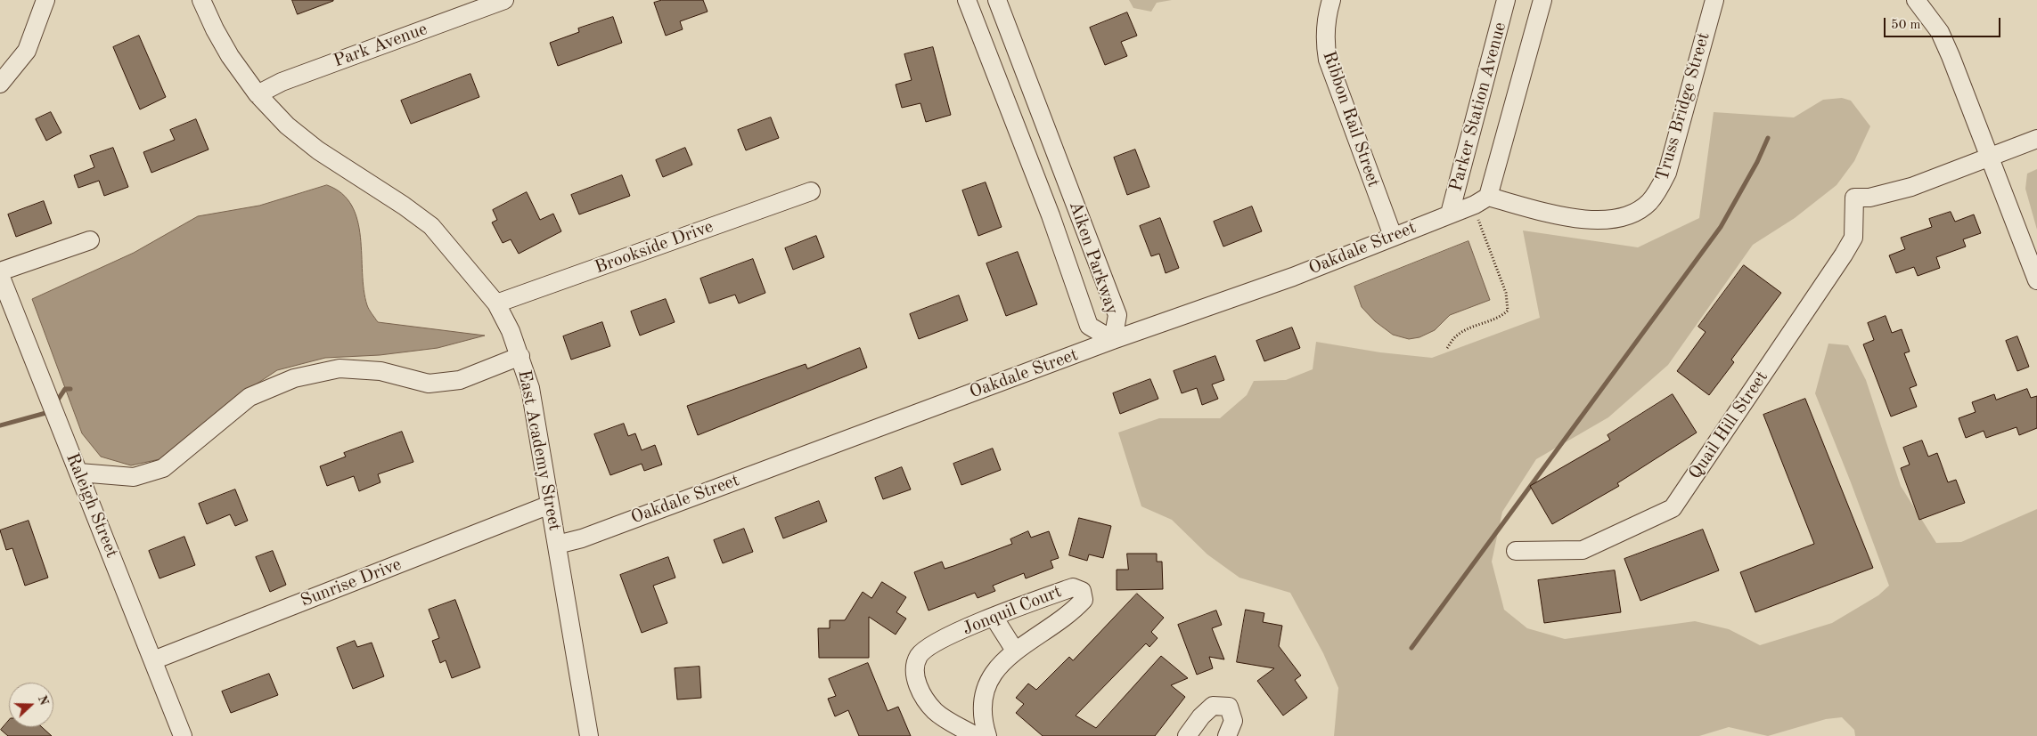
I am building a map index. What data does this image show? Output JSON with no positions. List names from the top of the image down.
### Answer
{
  "streets": {
    "street": [
      "Park Avenue",
      "Parker Station Avenue",
      "Truss Bridge Street",
      "Ribbon Rail Street",
      "Brookside Drive",
      "Oakdale Street",
      "Aiken Parkway",
      "Quail Hill Street",
      "East Academy Street",
      "Raleigh Street",
      "Sunrise Drive",
      "Jonquil Court"
    ]
  },
  "crossings": [
    ["Park Avenue", "East Academy Street"],
    ["Parker Station Avenue", "Truss Bridge Street"],
    ["Parker Station Avenue", "Oakdale Street"],
    ["Truss Bridge Street", "Oakdale Street"],
    ["Ribbon Rail Street", "Oakdale Street"],
    ["Brookside Drive", "East Academy Street"],
    ["Oakdale Street", "Aiken Parkway"],
    ["Oakdale Street", "East Academy Street"],
    ["East Academy Street", "Sunrise Drive"],
    ["Raleigh Street", "Sunrise Drive"]
  ],
  "scale_bar": "50 m",
  "north": "right"
}
